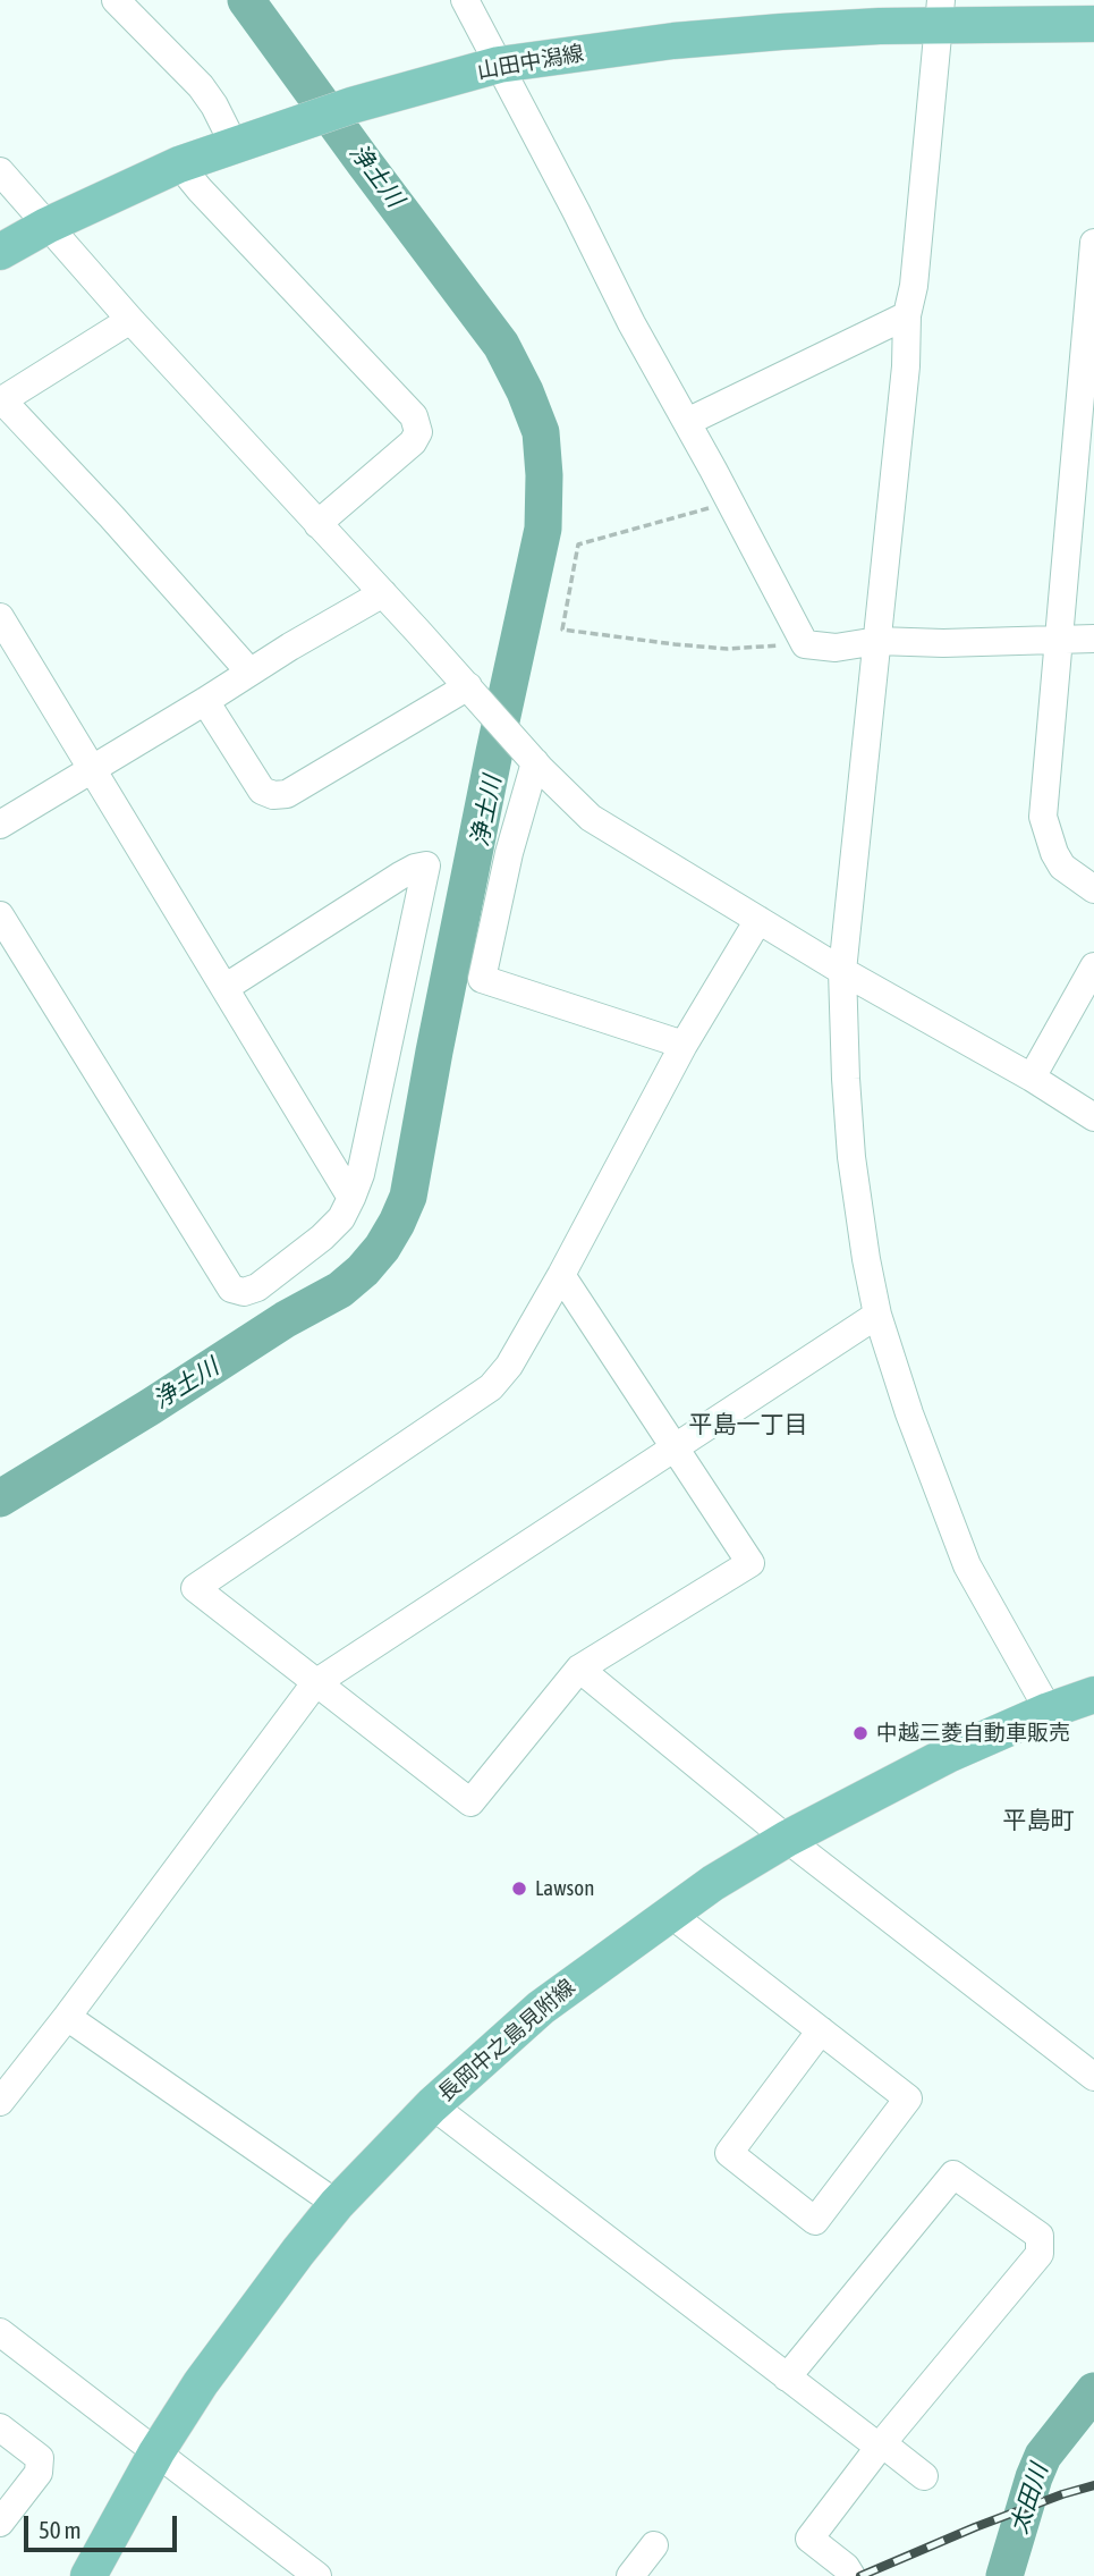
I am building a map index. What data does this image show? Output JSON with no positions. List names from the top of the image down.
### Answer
{
  "streets": {
    "main road": ["山田中潟線", "長岡中之島見附線"]
  },
  "districts": ["平島一丁目", "平島町"],
  "water": ["浄土川", "太田川"],
  "places": ["中越三菱自動車販売", "Lawson"],
  "scale_bar": "50 m"
}
